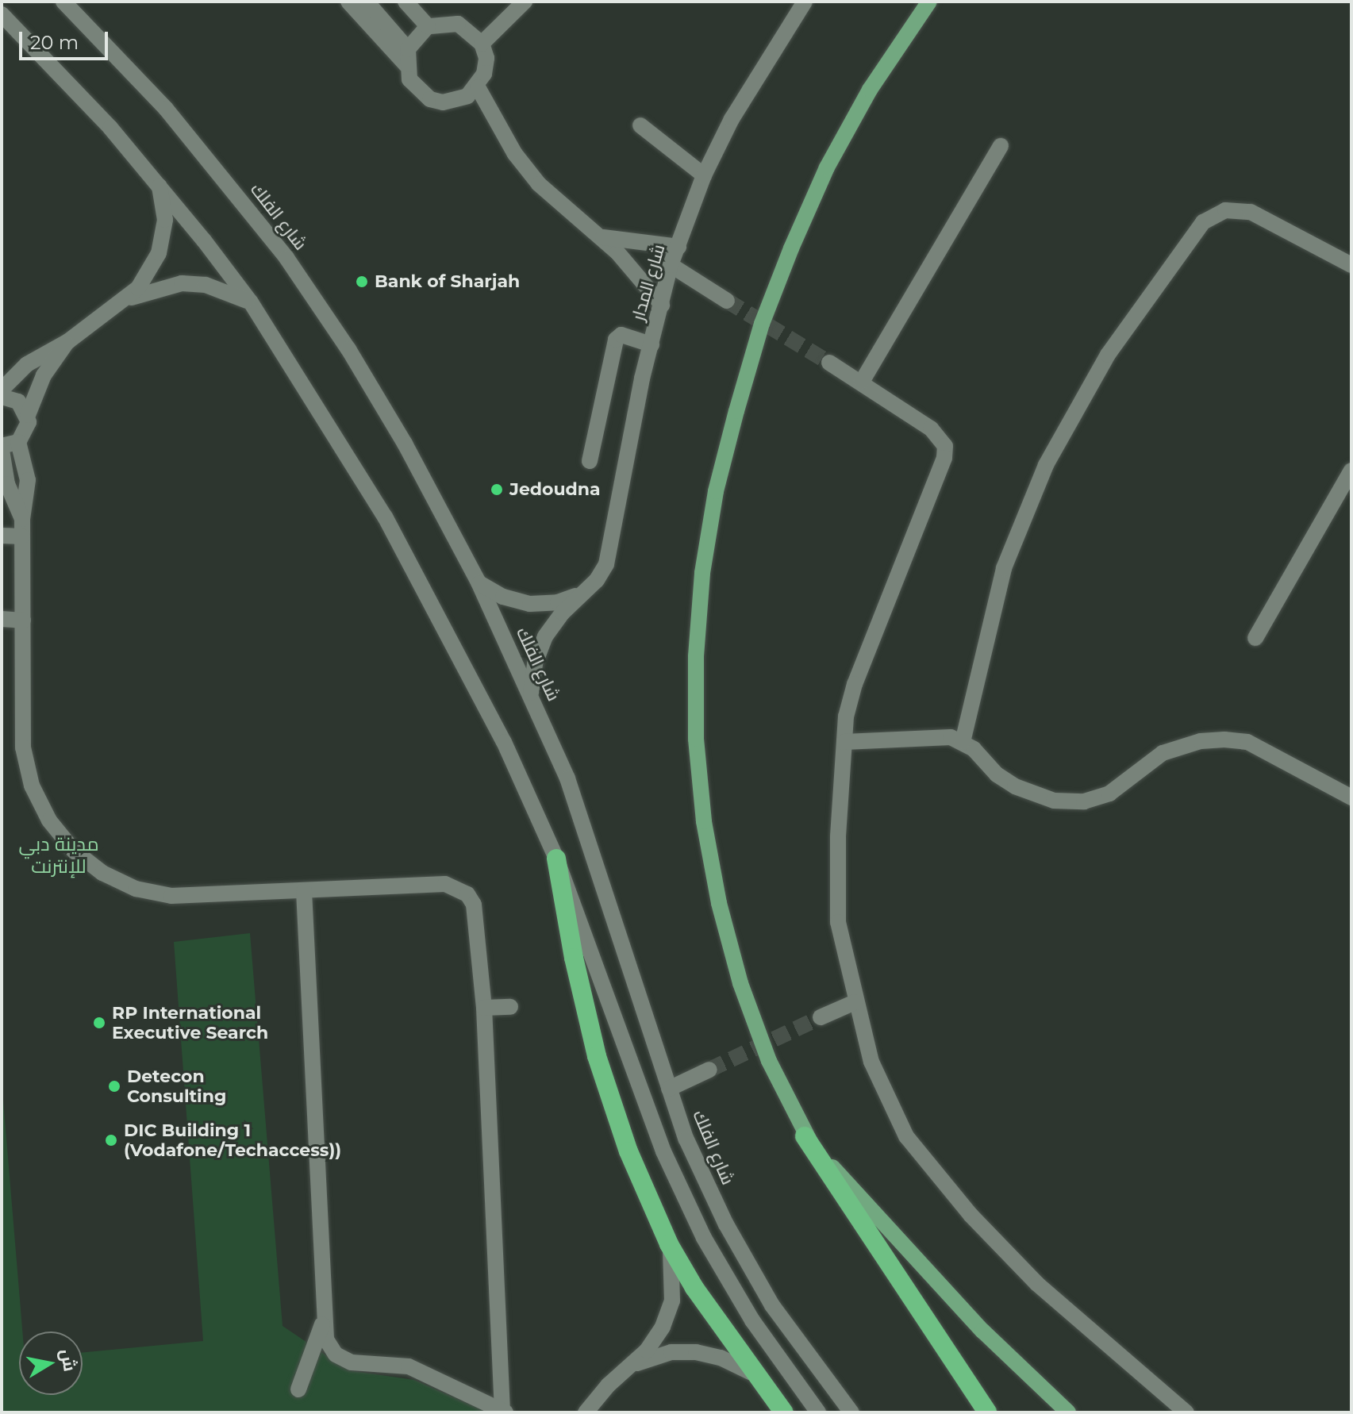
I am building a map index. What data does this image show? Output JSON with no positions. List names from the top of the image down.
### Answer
{
  "streets": {
    "street": ["شارع الفلك", "شارع المدار"]
  },
  "crossings": [
    ["شارع الفلك", "شارع المدار"]
  ],
  "districts": ["مدينة دبي للإنترنت"],
  "places": [
    "Bank of Sharjah",
    "Jedoudna",
    "RP International Executive Search",
    "Detecon Consulting",
    "DIC Building 1 (Vodafone/Techaccess))"
  ],
  "scale_bar": "20 m",
  "north": "right"
}
